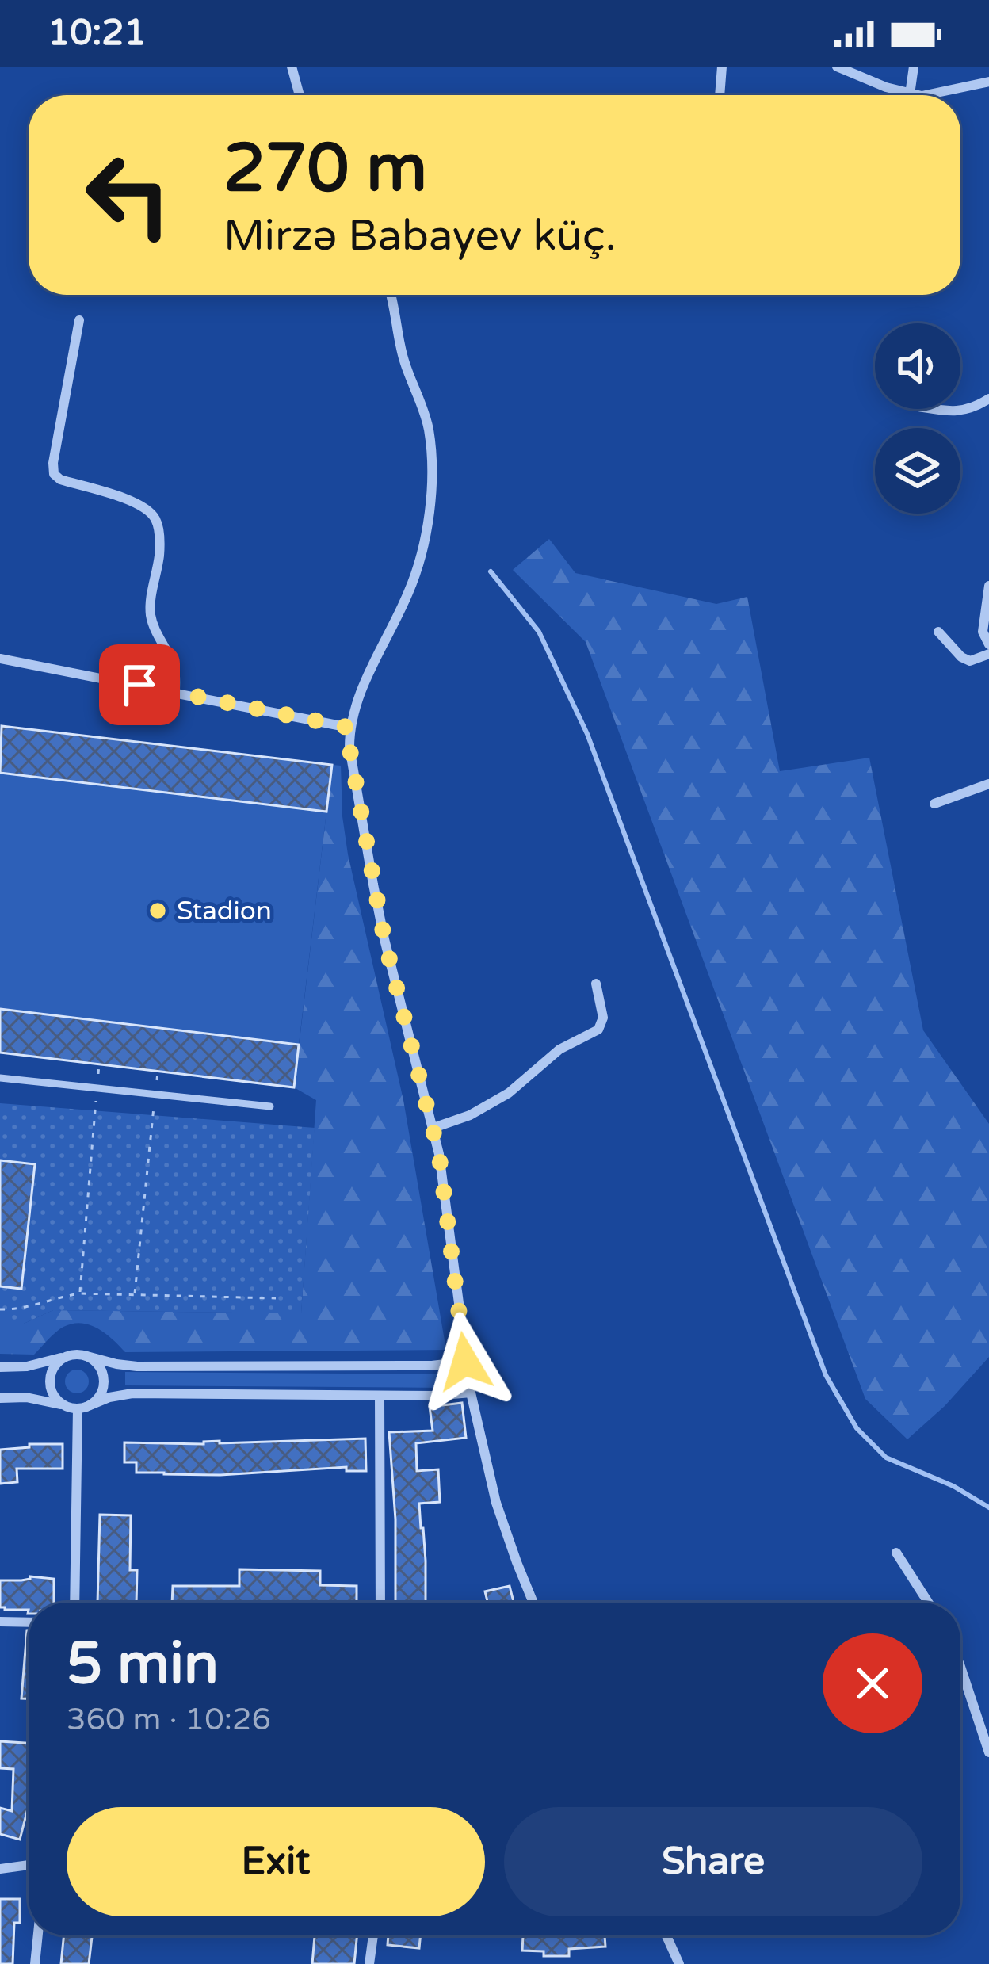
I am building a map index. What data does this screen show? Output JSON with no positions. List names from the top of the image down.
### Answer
{
  "places": ["Stadion"],
  "page": {
    "status": "10:21",
    "turn": ["270 m", "Mirzə Babayev küç."],
    "heading": ["5 min", "360 m · 10:26"],
    "buttons": ["Exit", "Share"]
  }
}
